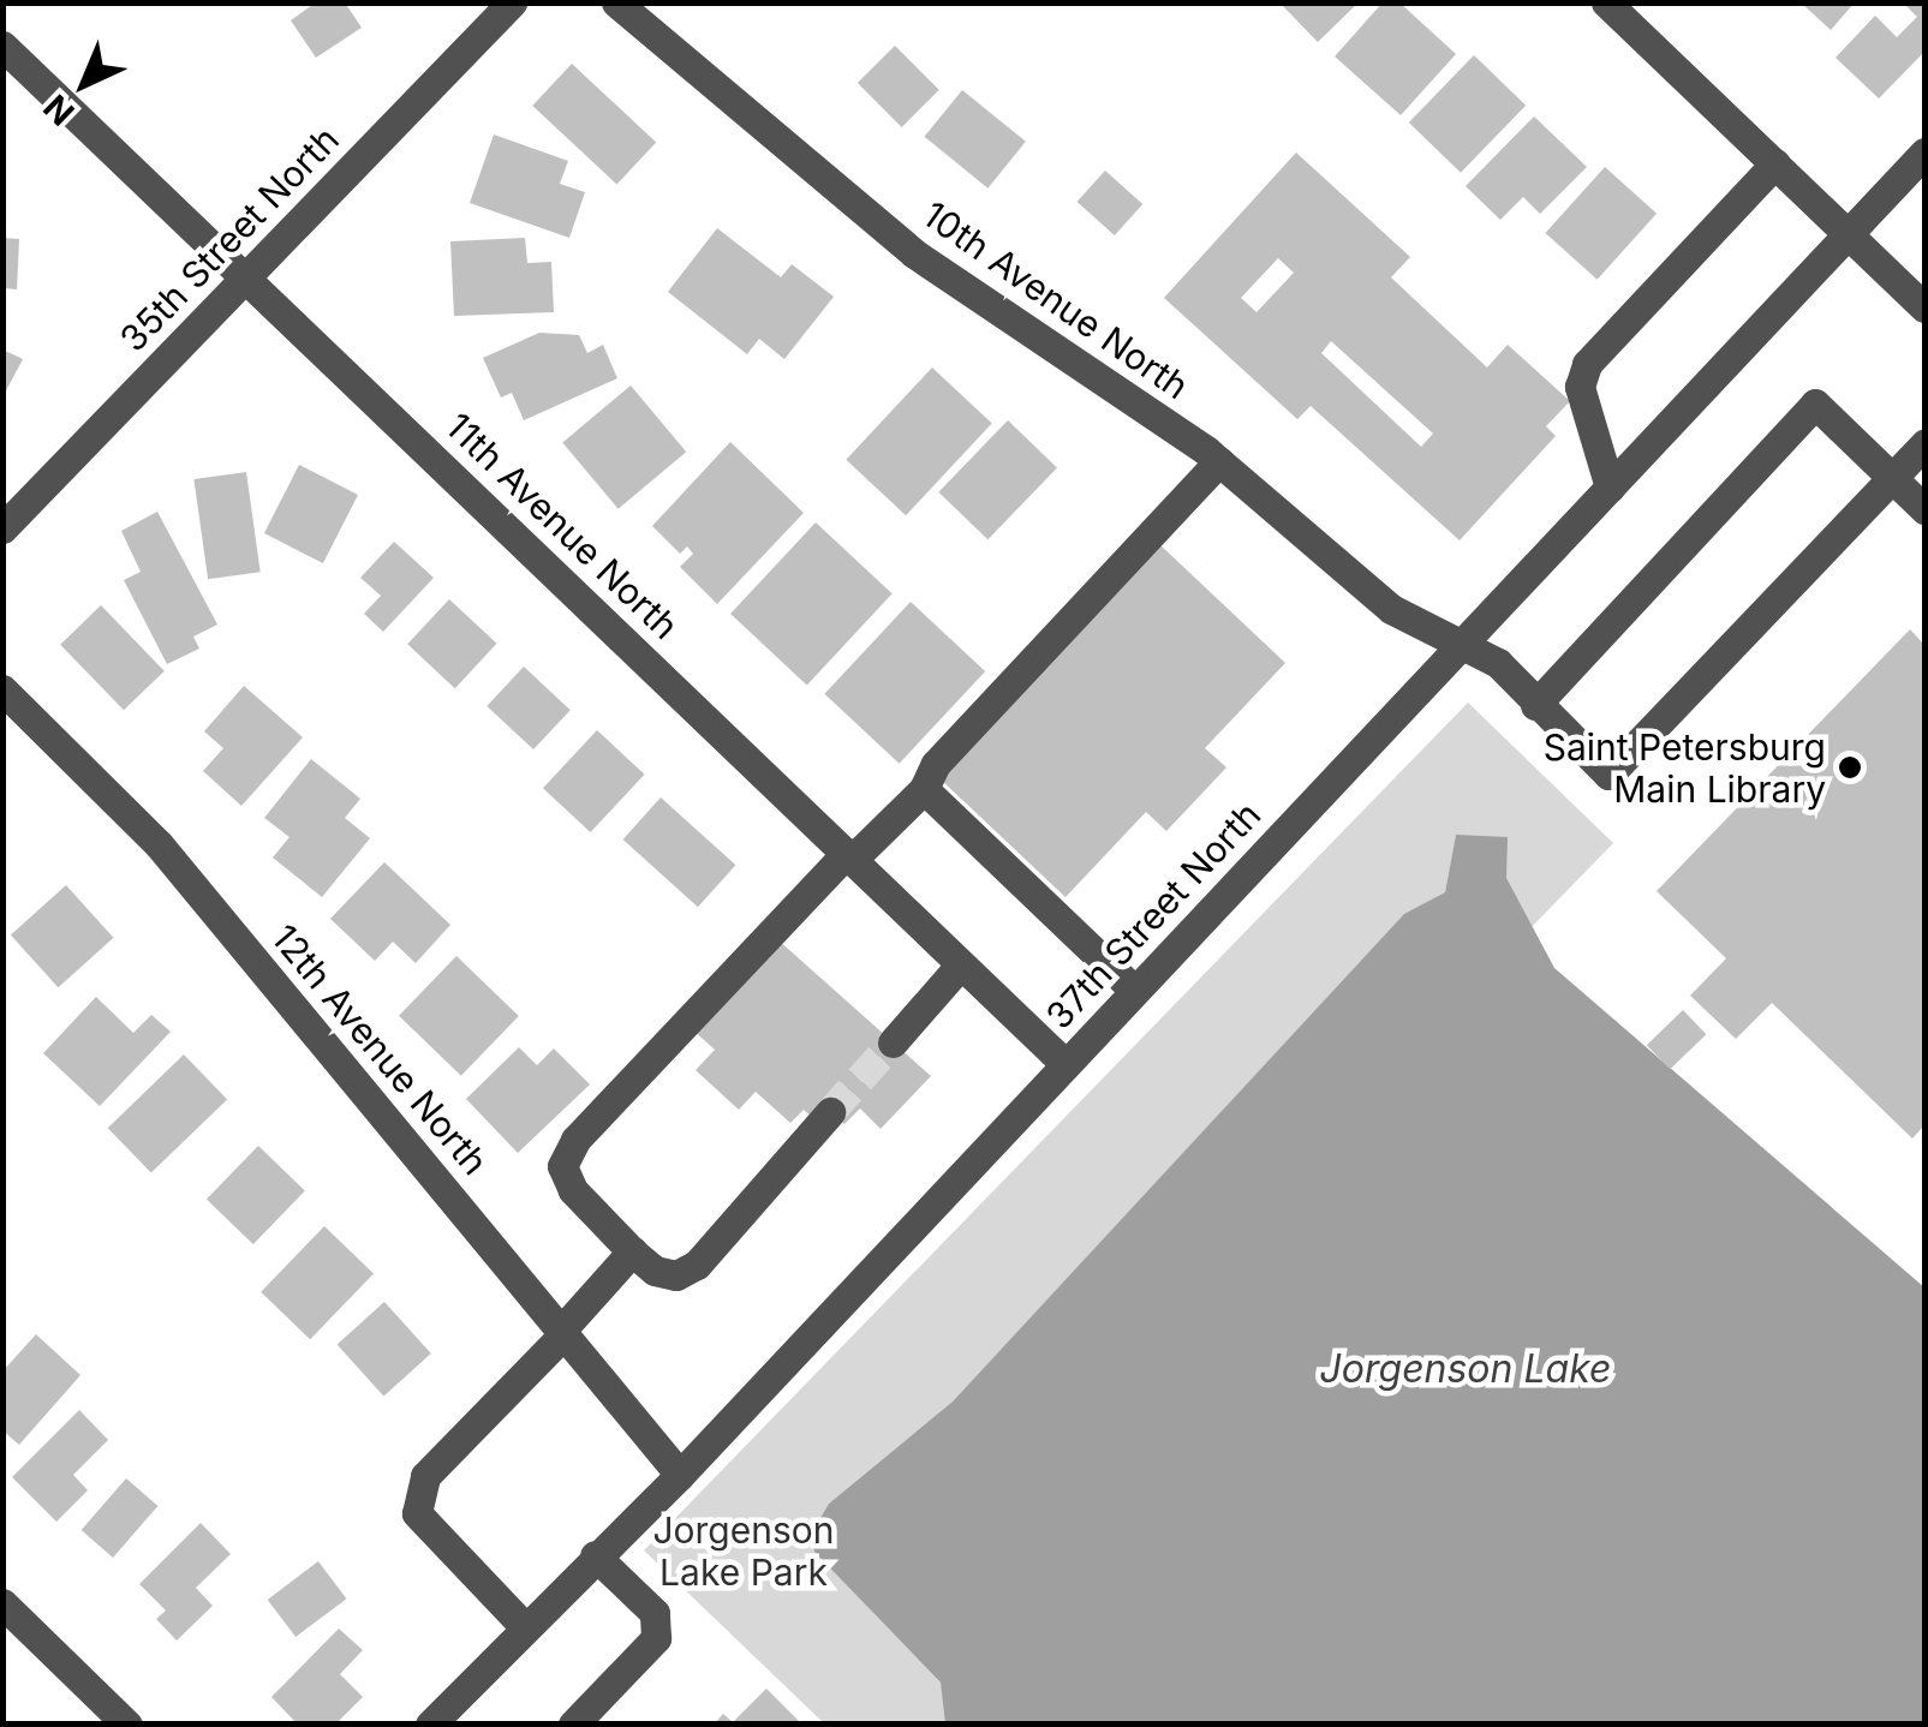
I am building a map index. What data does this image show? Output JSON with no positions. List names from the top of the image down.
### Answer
{
  "streets": {
    "street": [
      "35th Street North",
      "10th Avenue North",
      "11th Avenue North",
      "37th Street North",
      "12th Avenue North"
    ]
  },
  "crossings": [
    ["35th Street North", "11th Avenue North"],
    ["10th Avenue North", "37th Street North"],
    ["11th Avenue North", "37th Street North"],
    ["37th Street North", "12th Avenue North"]
  ],
  "water": ["Jorgenson Lake"],
  "parks": ["Jorgenson Lake Park"],
  "places": ["Saint Petersburg Main Library"],
  "north": "bottom left"
}
